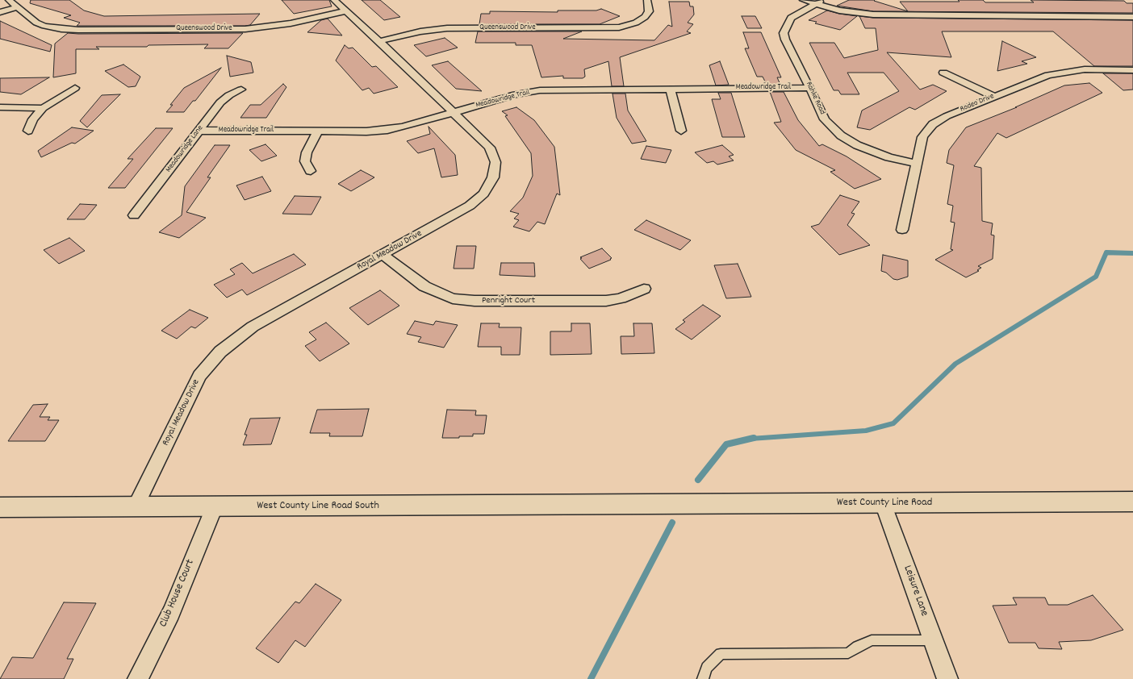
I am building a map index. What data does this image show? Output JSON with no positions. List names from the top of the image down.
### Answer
{
  "streets": {
    "main road": ["West County Line Road", "West County Line Road South"],
    "street": [
      "Queenswood Drive",
      "Meadowridge Trail",
      "Rahke Road",
      "Rodeo Drive",
      "Meadowridge Lane",
      "Royal Meadow Drive",
      "Penright Court",
      "Leisure Lane",
      "Club House Court"
    ]
  },
  "crossings": [
    ["Queenswood Drive", "Royal Meadow Drive"],
    ["Meadowridge Trail", "Rahke Road"],
    ["Meadowridge Trail", "Meadowridge Lane"],
    ["Meadowridge Trail", "Royal Meadow Drive"],
    ["Rahke Road", "Rodeo Drive"],
    ["Royal Meadow Drive", "Penright Court"],
    ["Royal Meadow Drive", "West County Line Road South"],
    ["West County Line Road", "West County Line Road South"],
    ["West County Line Road", "Leisure Lane"],
    ["West County Line Road South", "Club House Court"]
  ]
}
